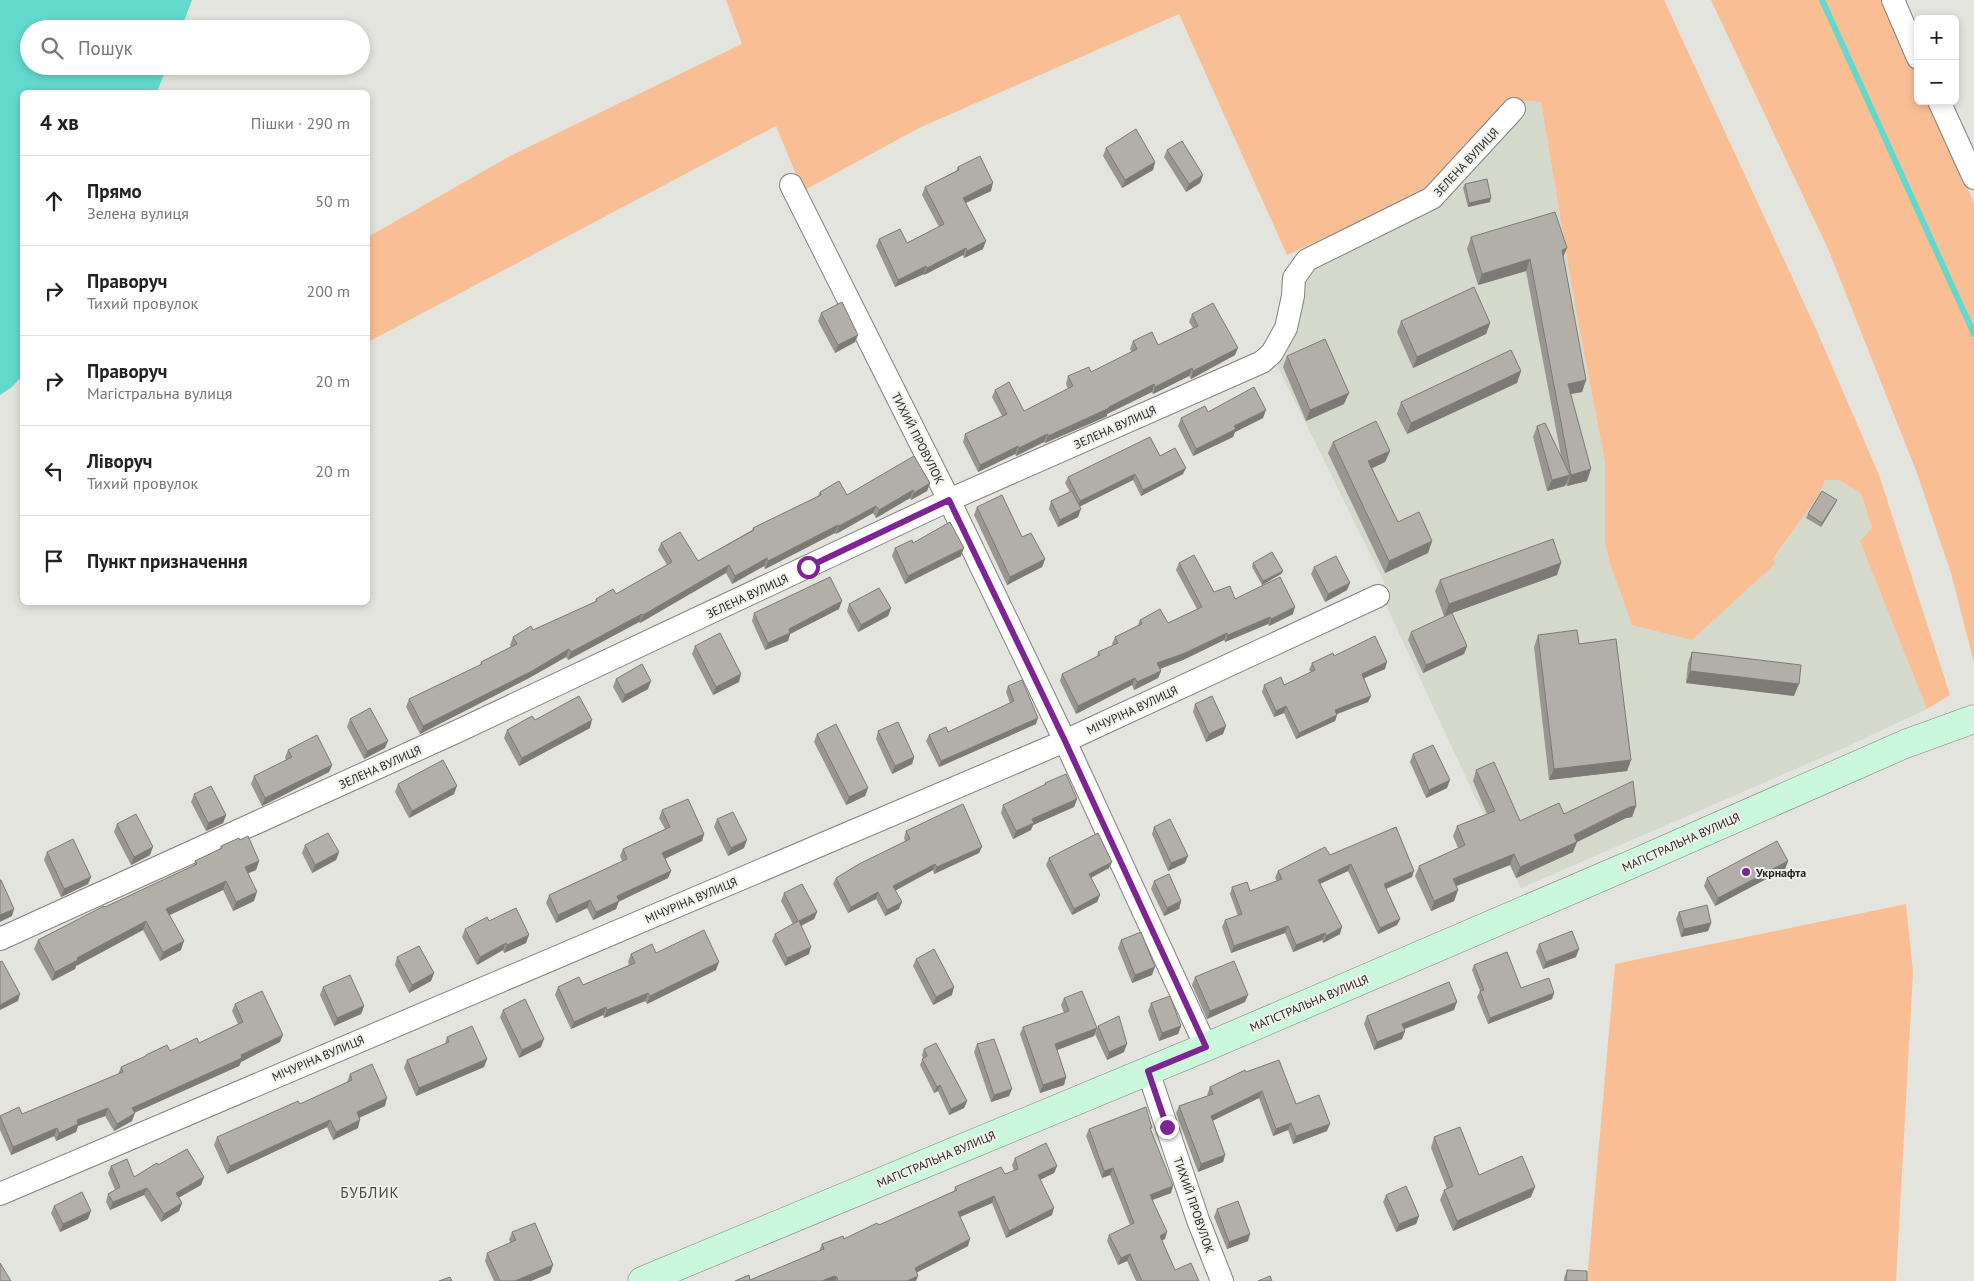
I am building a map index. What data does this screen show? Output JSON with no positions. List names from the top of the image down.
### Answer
{
  "streets": {
    "main road": ["МАГІСТРАЛЬНА ВУЛИЦЯ"],
    "street": ["ЗЕЛЕНА ВУЛИЦЯ", "ТИХИЙ ПРОВУЛОК", "МІЧУРІНА ВУЛИЦЯ"]
  },
  "crossings": [
    ["ЗЕЛЕНА ВУЛИЦЯ", "ТИХИЙ ПРОВУЛОК"],
    ["ТИХИЙ ПРОВУЛОК", "МІЧУРІНА ВУЛИЦЯ"],
    ["ТИХИЙ ПРОВУЛОК", "МАГІСТРАЛЬНА ВУЛИЦЯ"]
  ],
  "districts": ["БУБЛИК"],
  "places": ["Укрнафта"],
  "page": {
    "map_buttons": ["+", "−"],
    "search": "Пошук",
    "heading": ["4 хв", "Пішки · 290 m"],
    "list": [
      ["Прямо", "Зелена вулиця", "50 m"],
      ["Праворуч", "Тихий провулок", "200 m"],
      ["Праворуч", "Магістральна вулиця", "20 m"],
      ["Ліворуч", "Тихий провулок", "20 m"],
      "Пункт призначення"
    ]
  }
}
